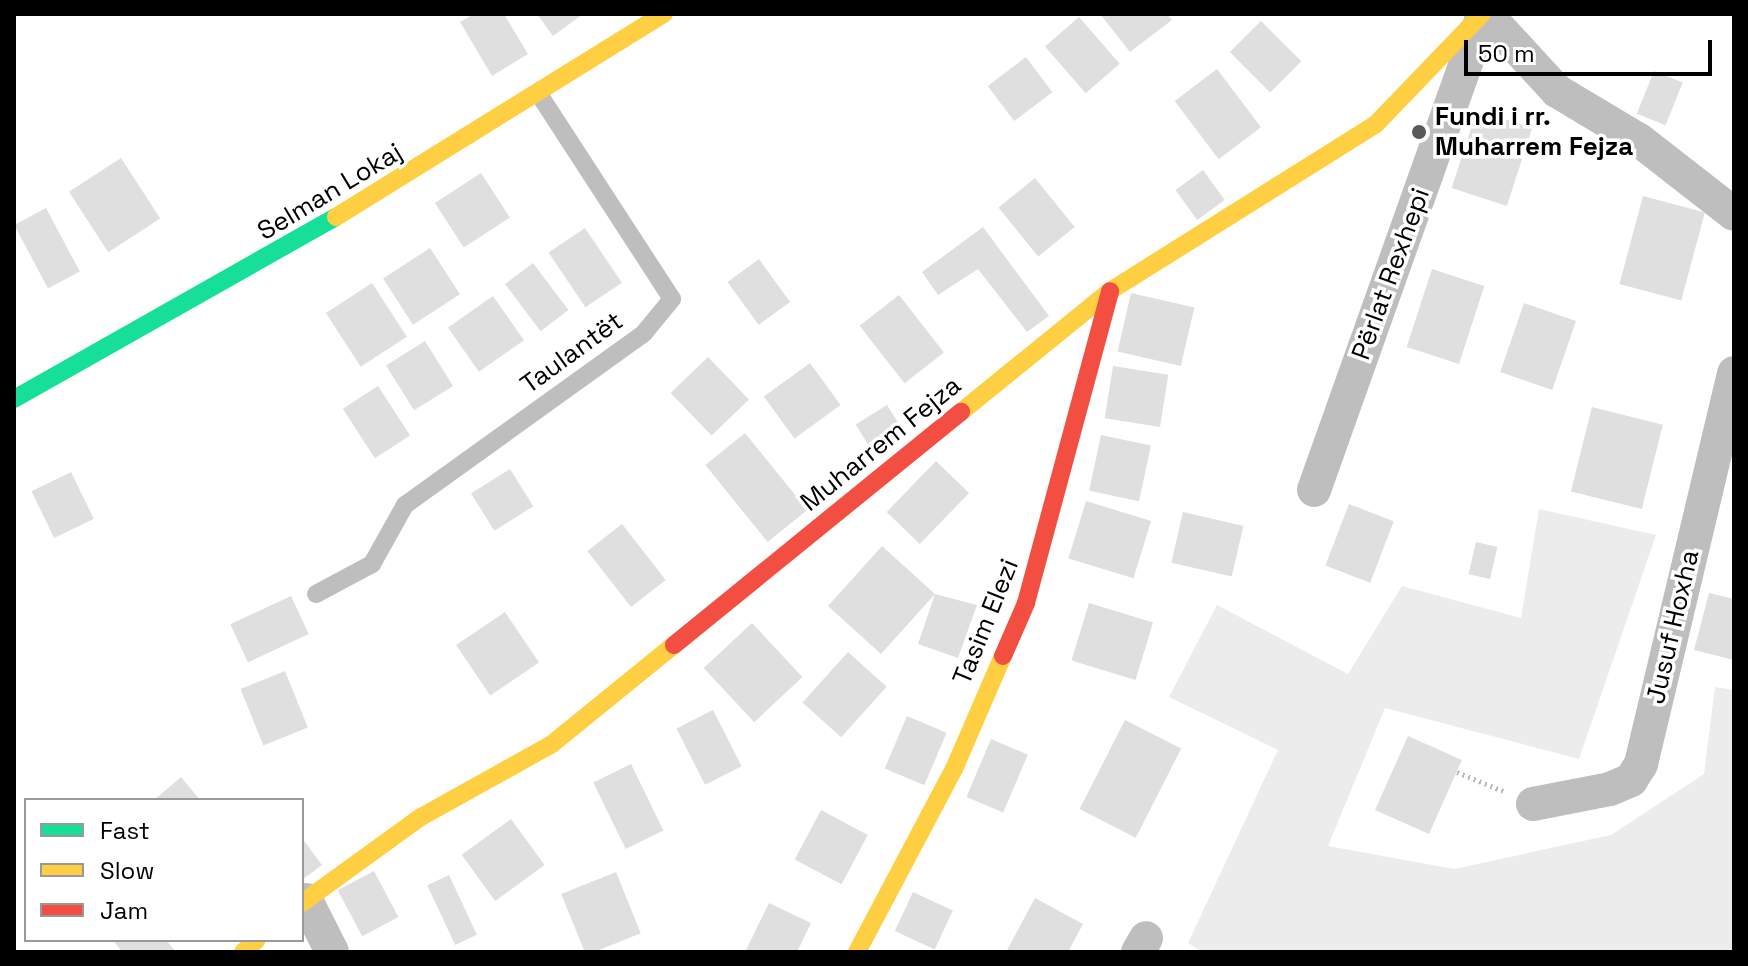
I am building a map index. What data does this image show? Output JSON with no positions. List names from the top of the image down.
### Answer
{
  "streets": {
    "street": [
      "Selman Lokaj",
      "Përlat Rexhepi",
      "Muharrem Fejza",
      "Tasim Elezi",
      "Jusuf Hoxha"
    ],
    "lane": ["Taulantët"]
  },
  "crossings": [
    ["Selman Lokaj", "Taulantët"],
    ["Përlat Rexhepi", "Muharrem Fejza"],
    ["Muharrem Fejza", "Tasim Elezi"]
  ],
  "places": ["Fundi i rr. Muharrem Fejza"],
  "legend": ["Fast", "Slow", "Jam"],
  "scale_bar": "50 m"
}
